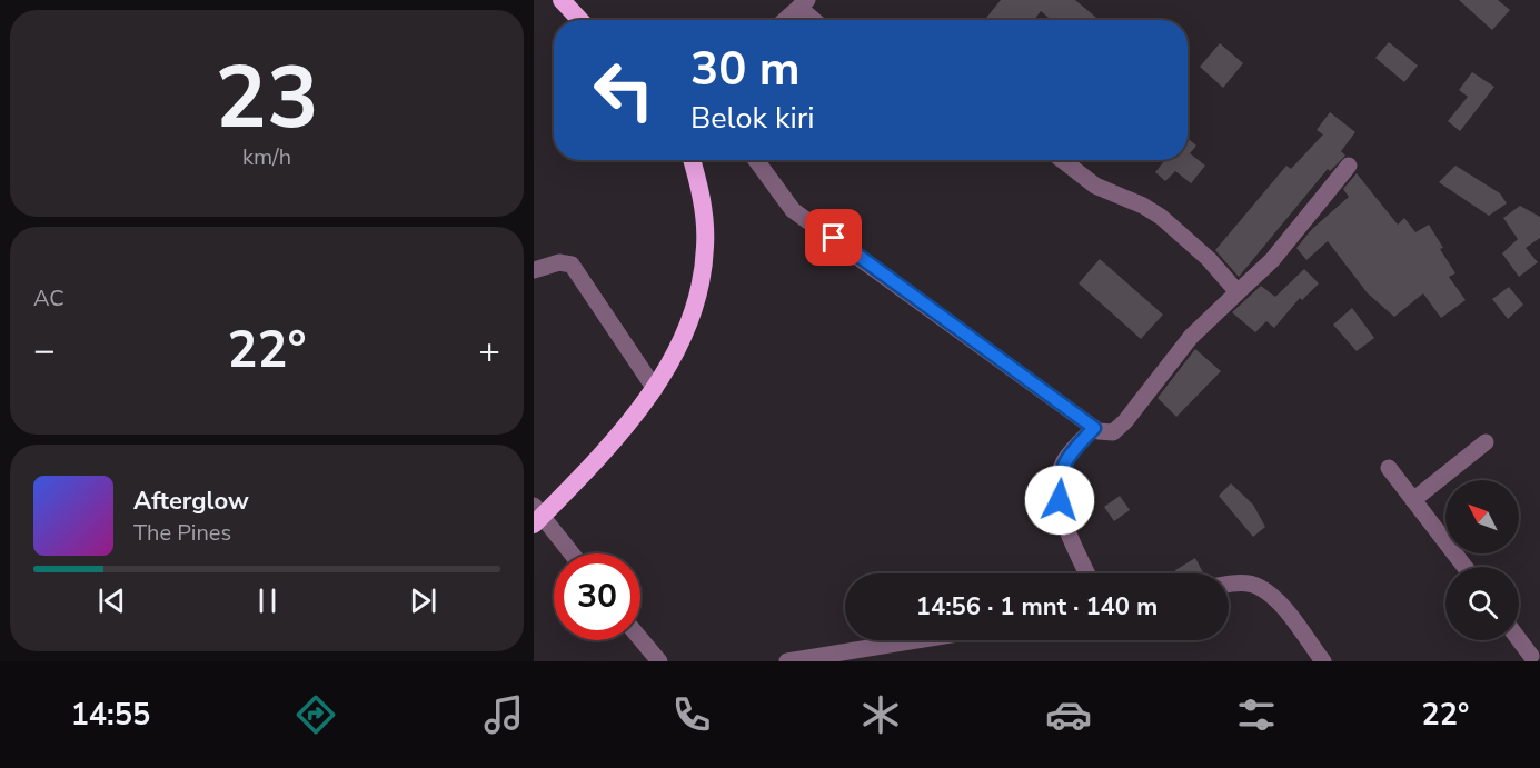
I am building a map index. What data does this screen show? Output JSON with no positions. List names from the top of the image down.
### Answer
{
  "north": "top left",
  "page": {
    "tile": [
      ["23", "km/h"],
      "AC"
    ],
    "turn": ["30 m", "Belok kiri"],
    "heat": ["−", "22°", "+"],
    "song": ["Afterglow", "The Pines"],
    "limit": "30",
    "trip": "14:56 · 1 mnt · 140 m",
    "tabs": ["14:55", "22°"]
  }
}
